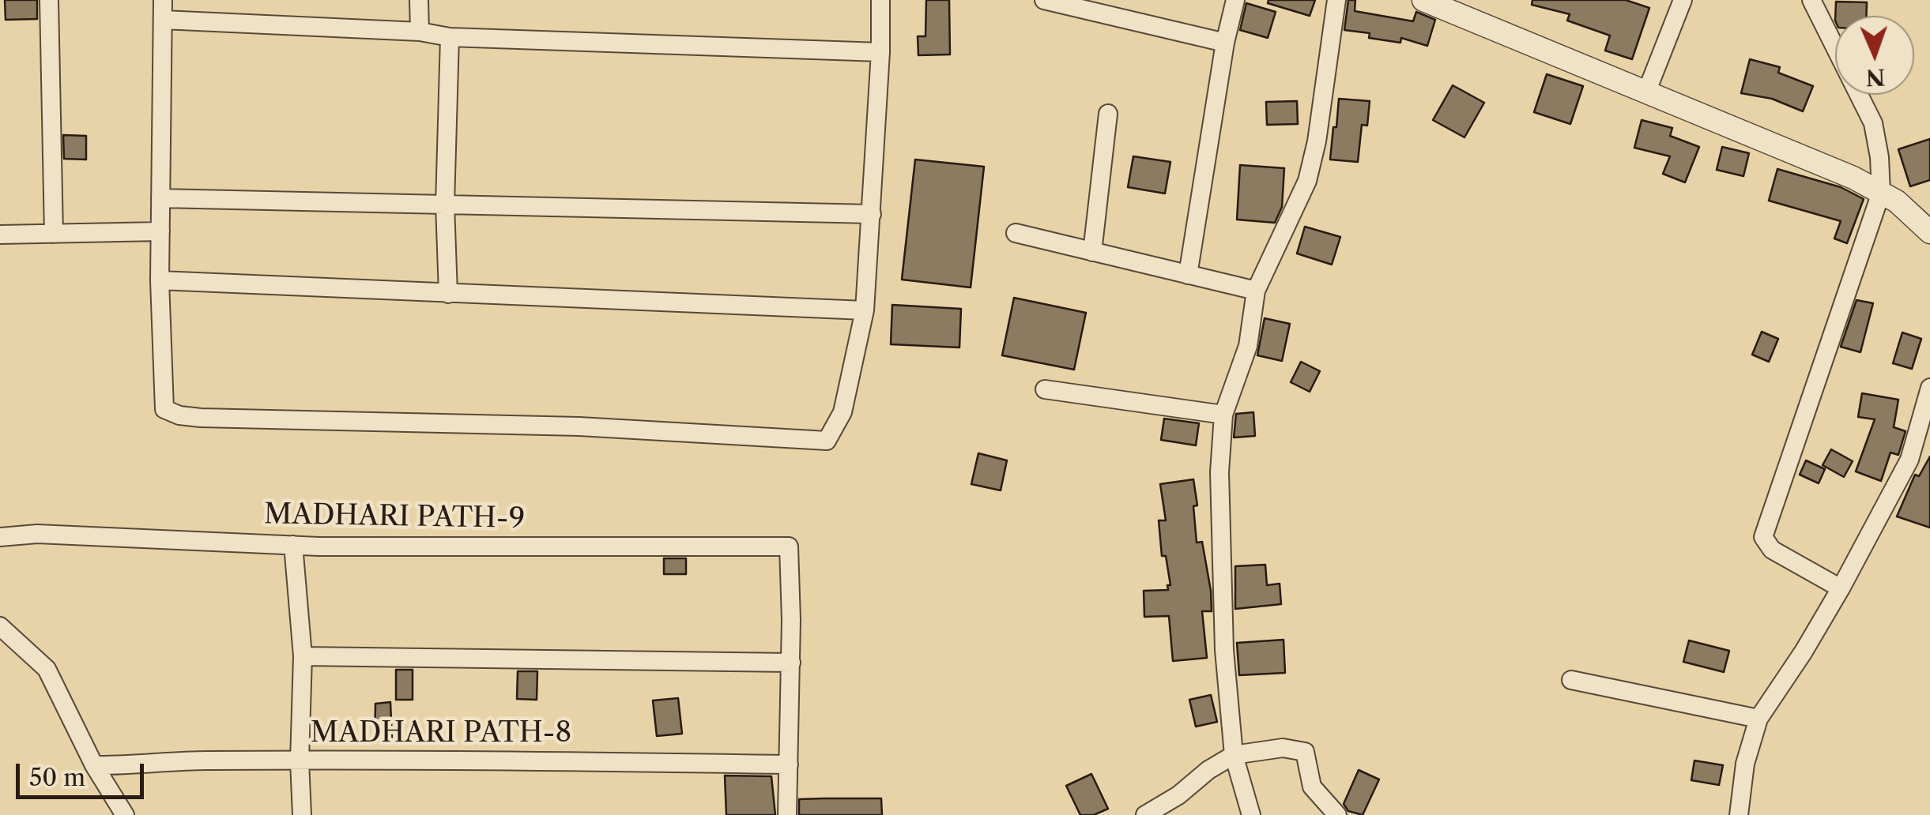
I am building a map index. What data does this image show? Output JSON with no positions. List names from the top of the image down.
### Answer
{
  "streets": {
    "street": ["MADHARI PATH-9", "MADHARI PATH-8"]
  },
  "scale_bar": "50 m",
  "north": "bottom"
}
